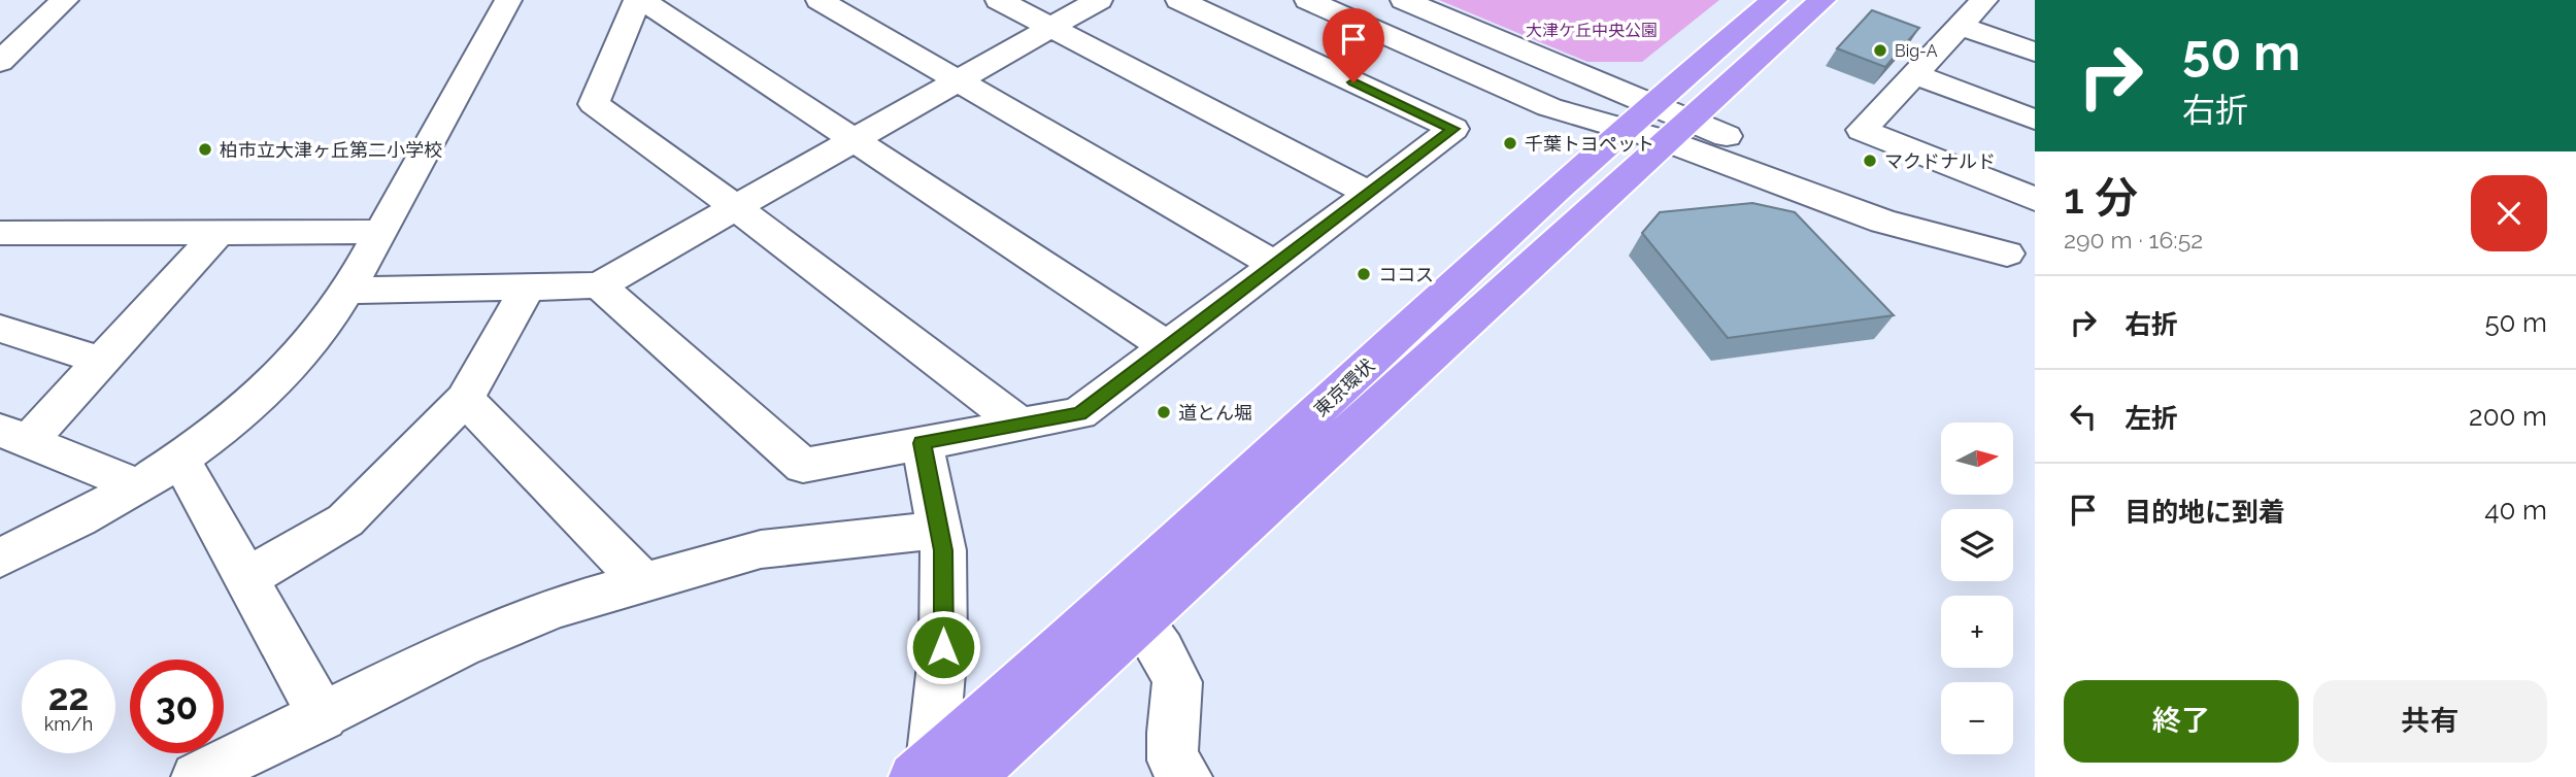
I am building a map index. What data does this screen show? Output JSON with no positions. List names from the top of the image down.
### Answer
{
  "streets": {
    "highway": ["東京環状"]
  },
  "parks": ["大津ケ丘中央公園"],
  "places": [
    "Big-A",
    "千葉トヨペット",
    "柏市立大津ヶ丘第二小学校",
    "マクドナルド",
    "ココス",
    "道とん堀"
  ],
  "north": "right",
  "page": {
    "turn": ["50 m", "右折"],
    "heading": ["1 分", "290 m · 16:52"],
    "list": [
      {
        "name": "右折",
        "value": "50 m"
      },
      {
        "name": "左折",
        "value": "200 m"
      },
      {
        "name": "目的地に到着",
        "value": "40 m"
      }
    ],
    "map_buttons": ["+", "−"],
    "speed": "22 km/h",
    "limit": "30",
    "buttons": ["終了", "共有"]
  }
}
